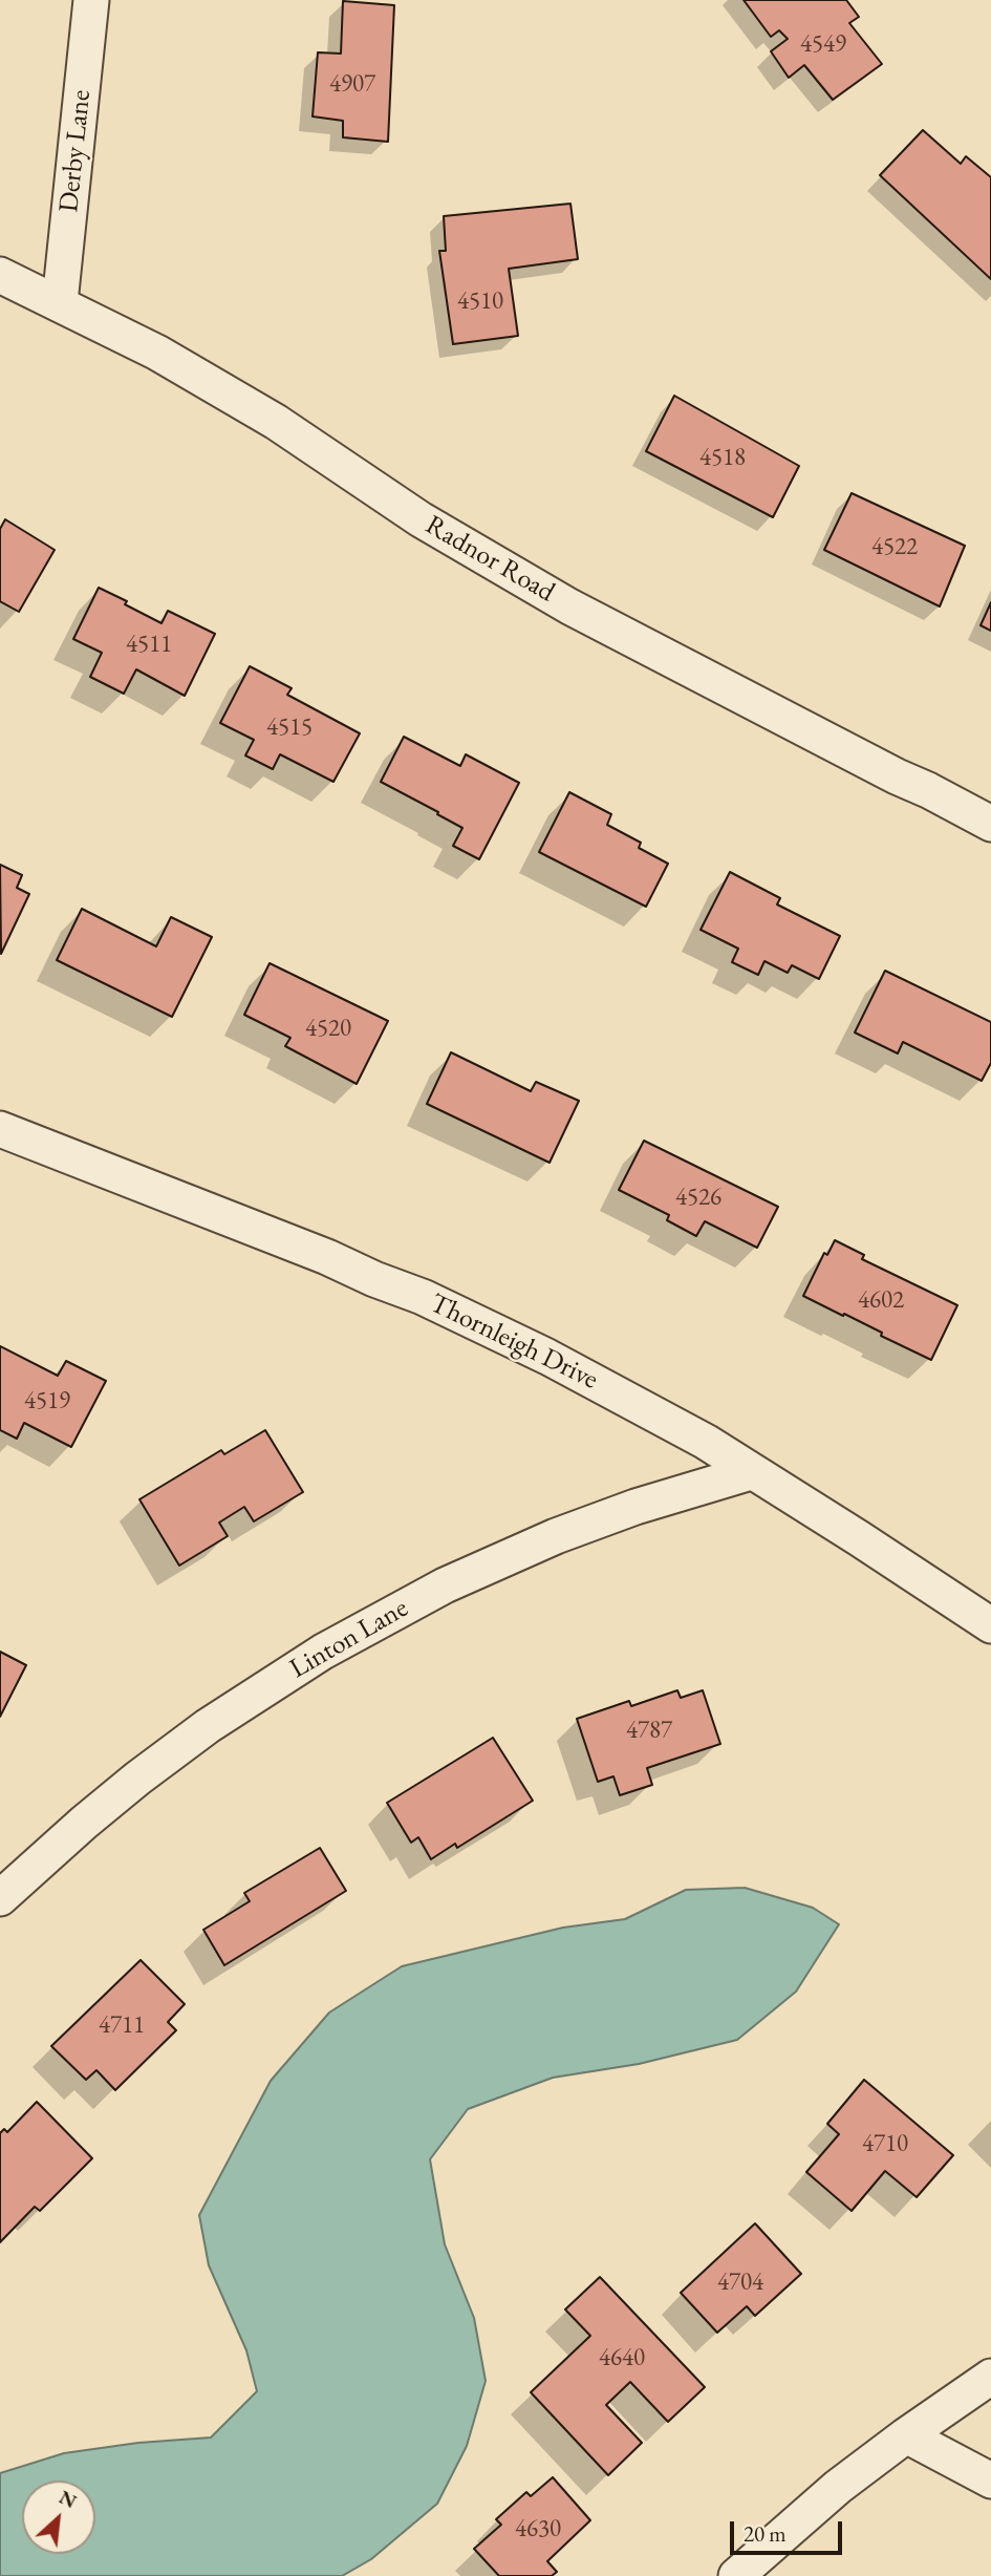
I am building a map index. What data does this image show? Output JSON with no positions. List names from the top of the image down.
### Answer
{
  "streets": {
    "street": [
      "Derby Lane",
      "Radnor Road",
      "Thornleigh Drive",
      "Linton Lane"
    ]
  },
  "crossings": [
    ["Derby Lane", "Radnor Road"],
    ["Thornleigh Drive", "Linton Lane"]
  ],
  "house_numbers": [
    "4549",
    "4907",
    "4510",
    "4518",
    "4522",
    "4511",
    "4515",
    "4520",
    "4526",
    "4602",
    "4519",
    "4787",
    "4711",
    "4710",
    "4704",
    "4640",
    "4630"
  ],
  "scale_bar": "20 m",
  "north": "top right"
}
